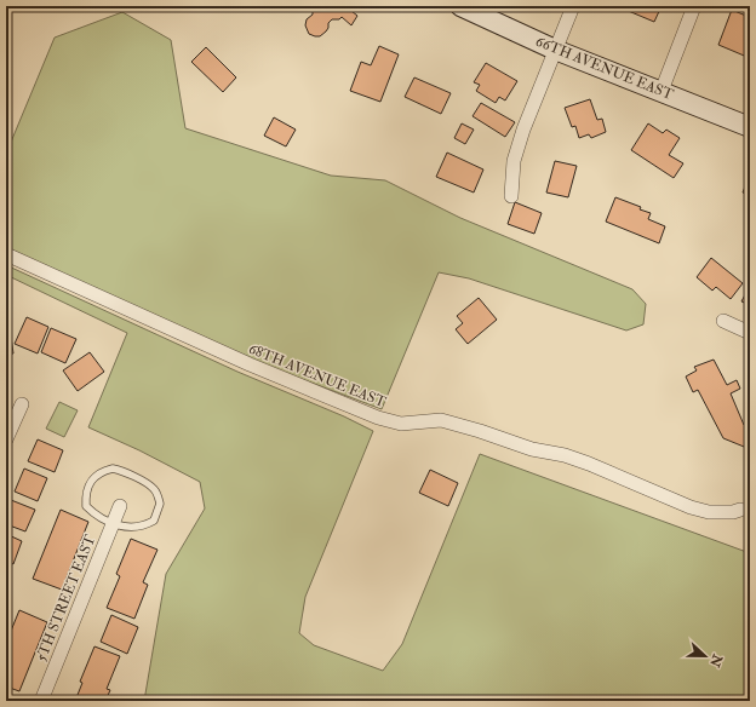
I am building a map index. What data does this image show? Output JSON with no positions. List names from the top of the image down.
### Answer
{
  "streets": {
    "street": ["66TH AVENUE EAST", "68TH AVENUE EAST", "5TH STREET EAST"]
  },
  "north": "right"
}
